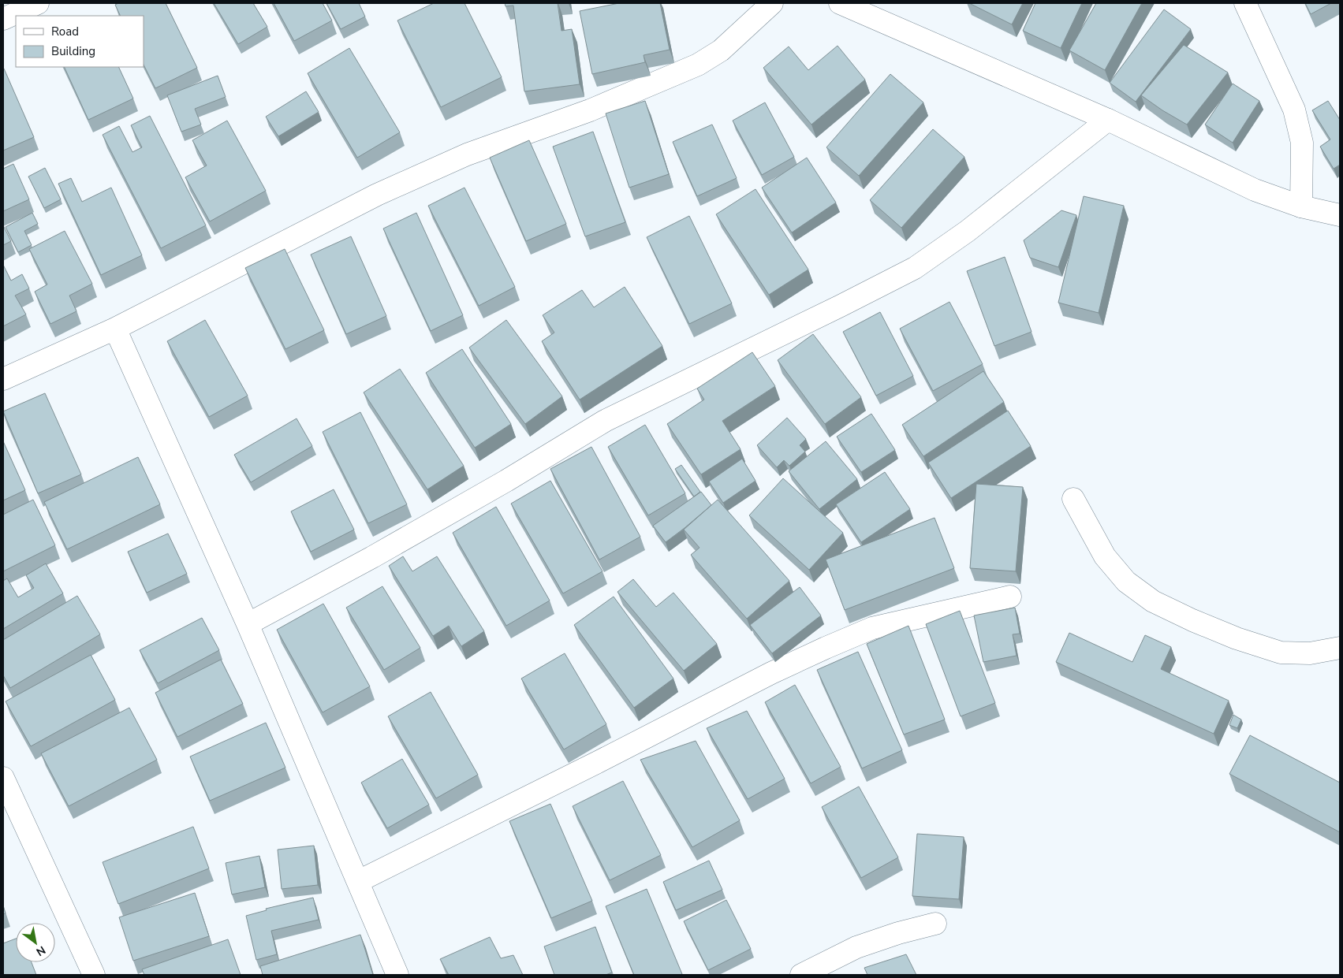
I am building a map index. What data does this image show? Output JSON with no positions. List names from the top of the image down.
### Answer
{
  "legend": ["Road", "Building"],
  "north": "bottom right"
}
